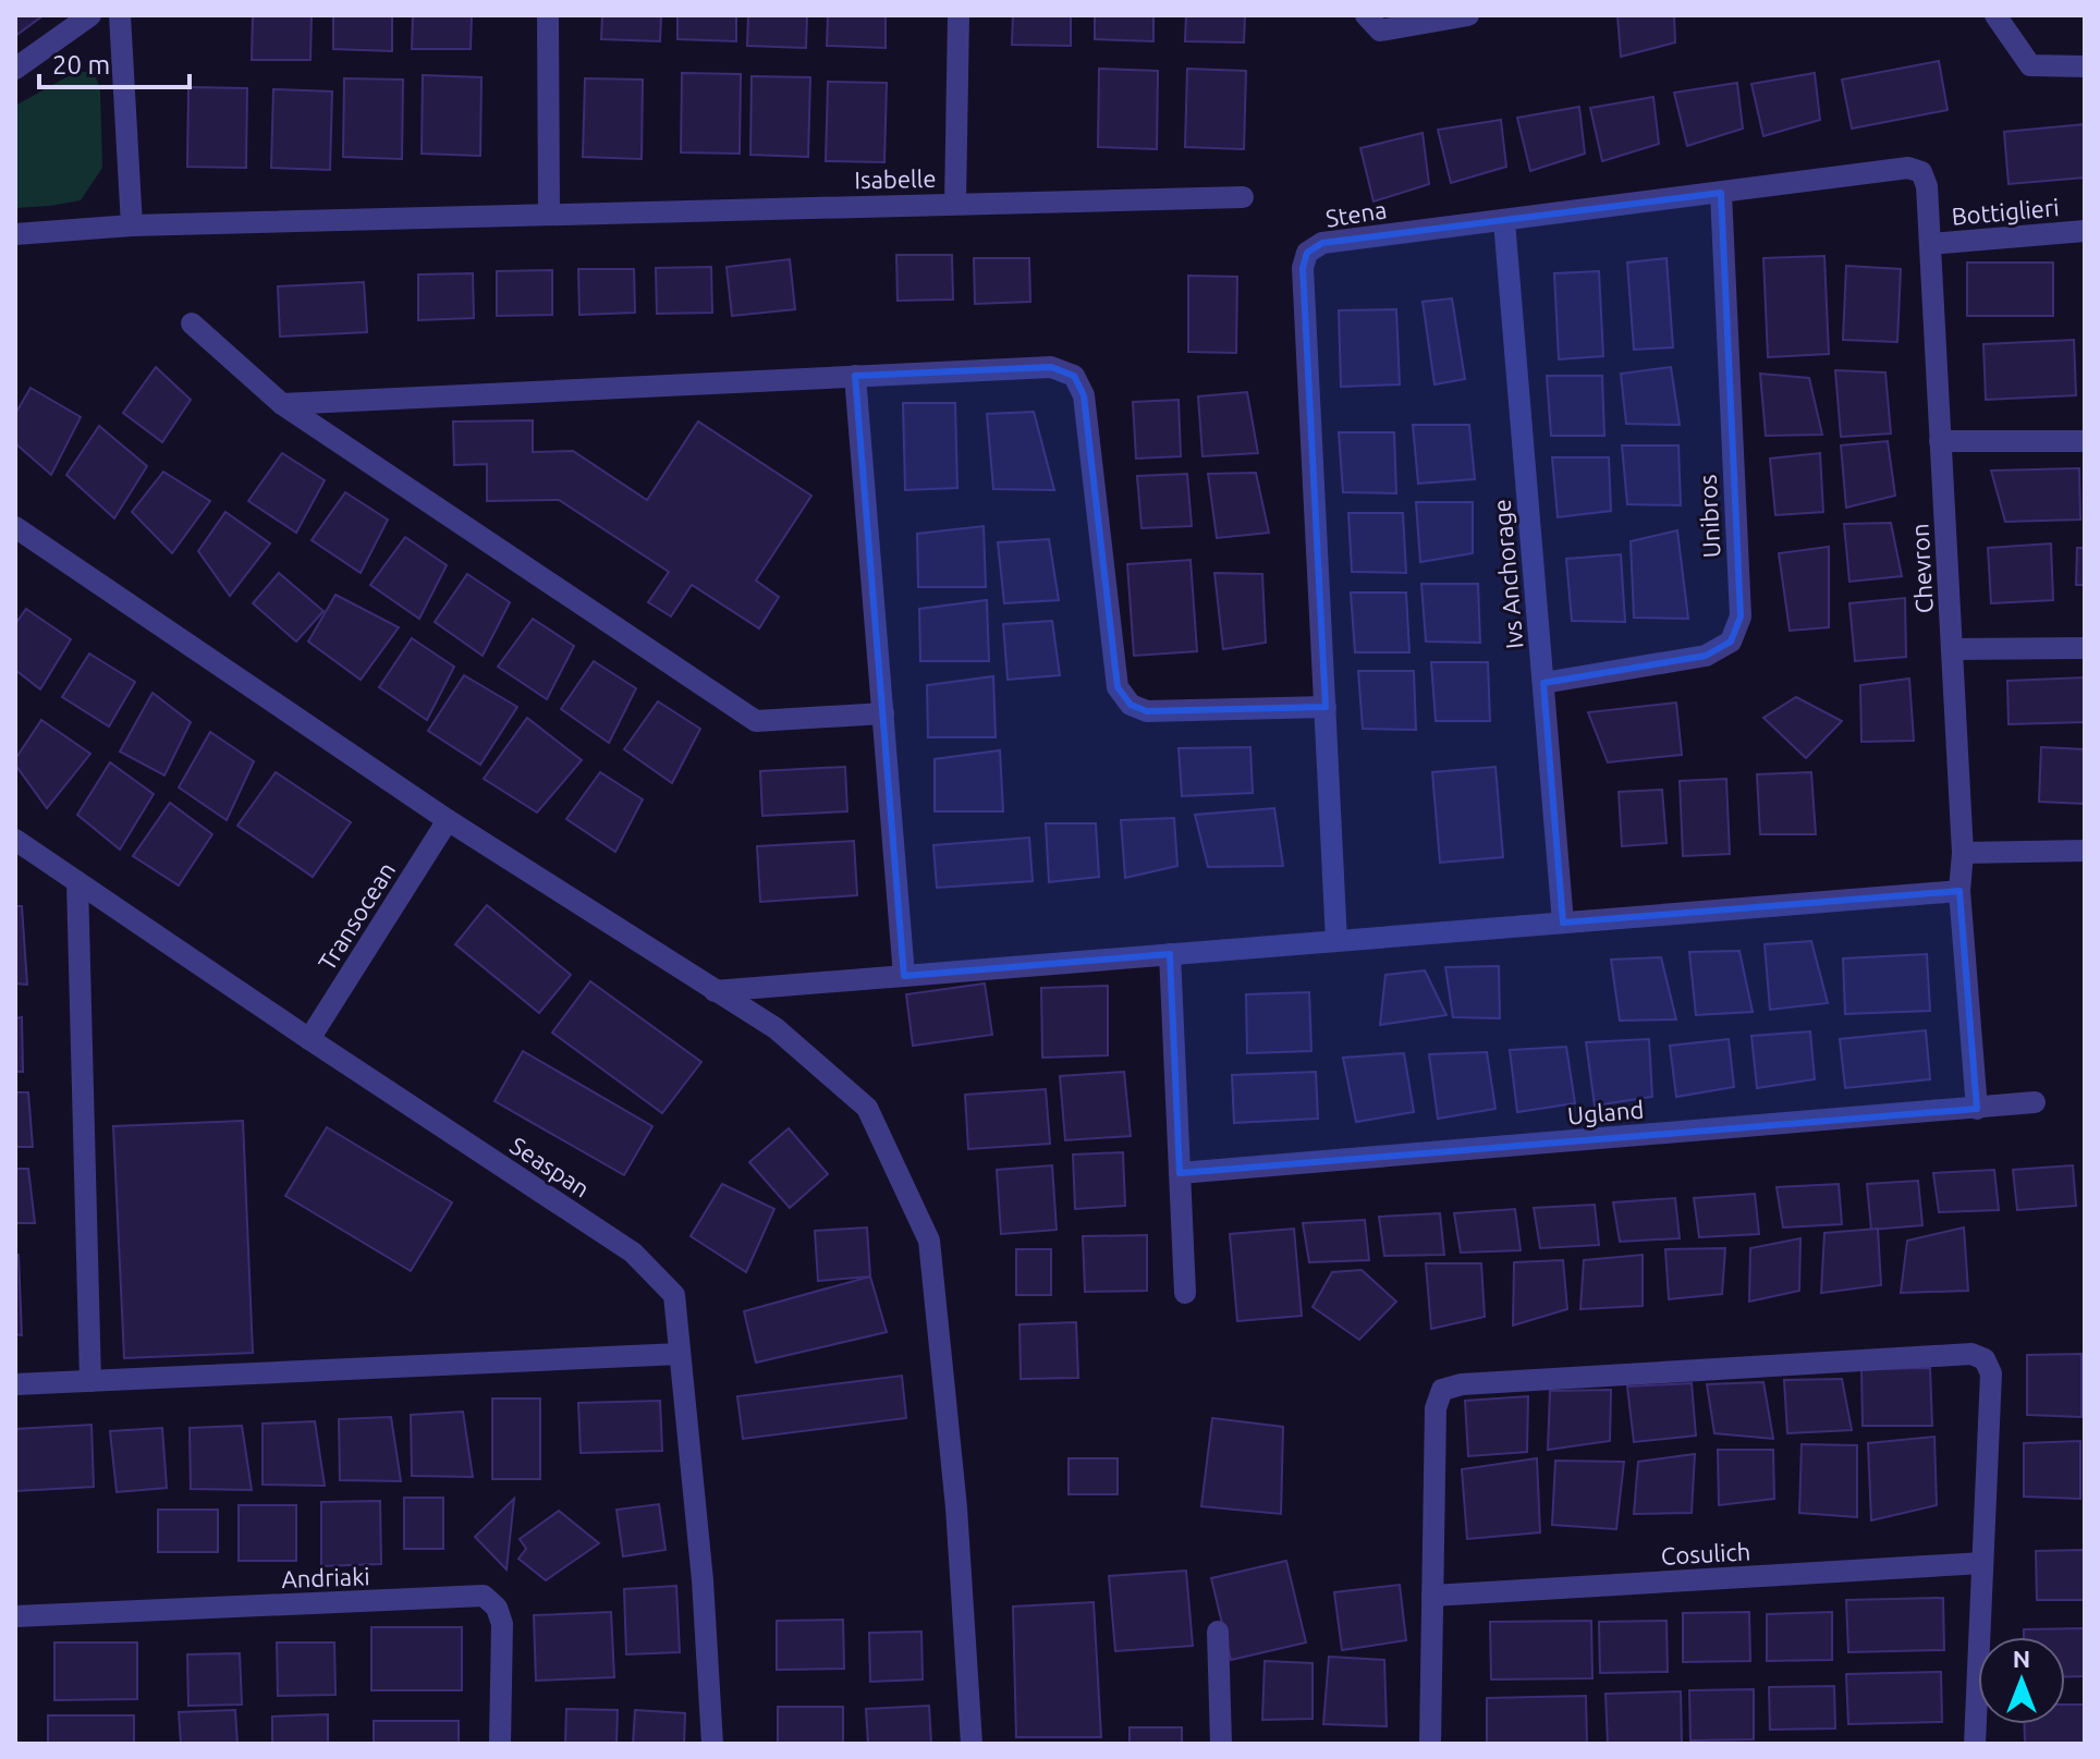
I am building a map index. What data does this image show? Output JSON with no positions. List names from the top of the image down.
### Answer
{
  "streets": {
    "street": [
      "Isabelle",
      "Bottiglieri",
      "Stena",
      "Unibros",
      "Chevron",
      "Ivs Anchorage",
      "Transocean",
      "Ugland",
      "Seaspan",
      "Cosulich",
      "Andriaki"
    ]
  },
  "crossings": [
    ["Bottiglieri", "Stena"],
    ["Bottiglieri", "Chevron"],
    ["Stena", "Unibros"],
    ["Stena", "Chevron"],
    ["Stena", "Ivs Anchorage"],
    ["Unibros", "Ivs Anchorage"],
    ["Chevron", "Ugland"],
    ["Transocean", "Seaspan"]
  ],
  "scale_bar": "20 m",
  "north": "top"
}
